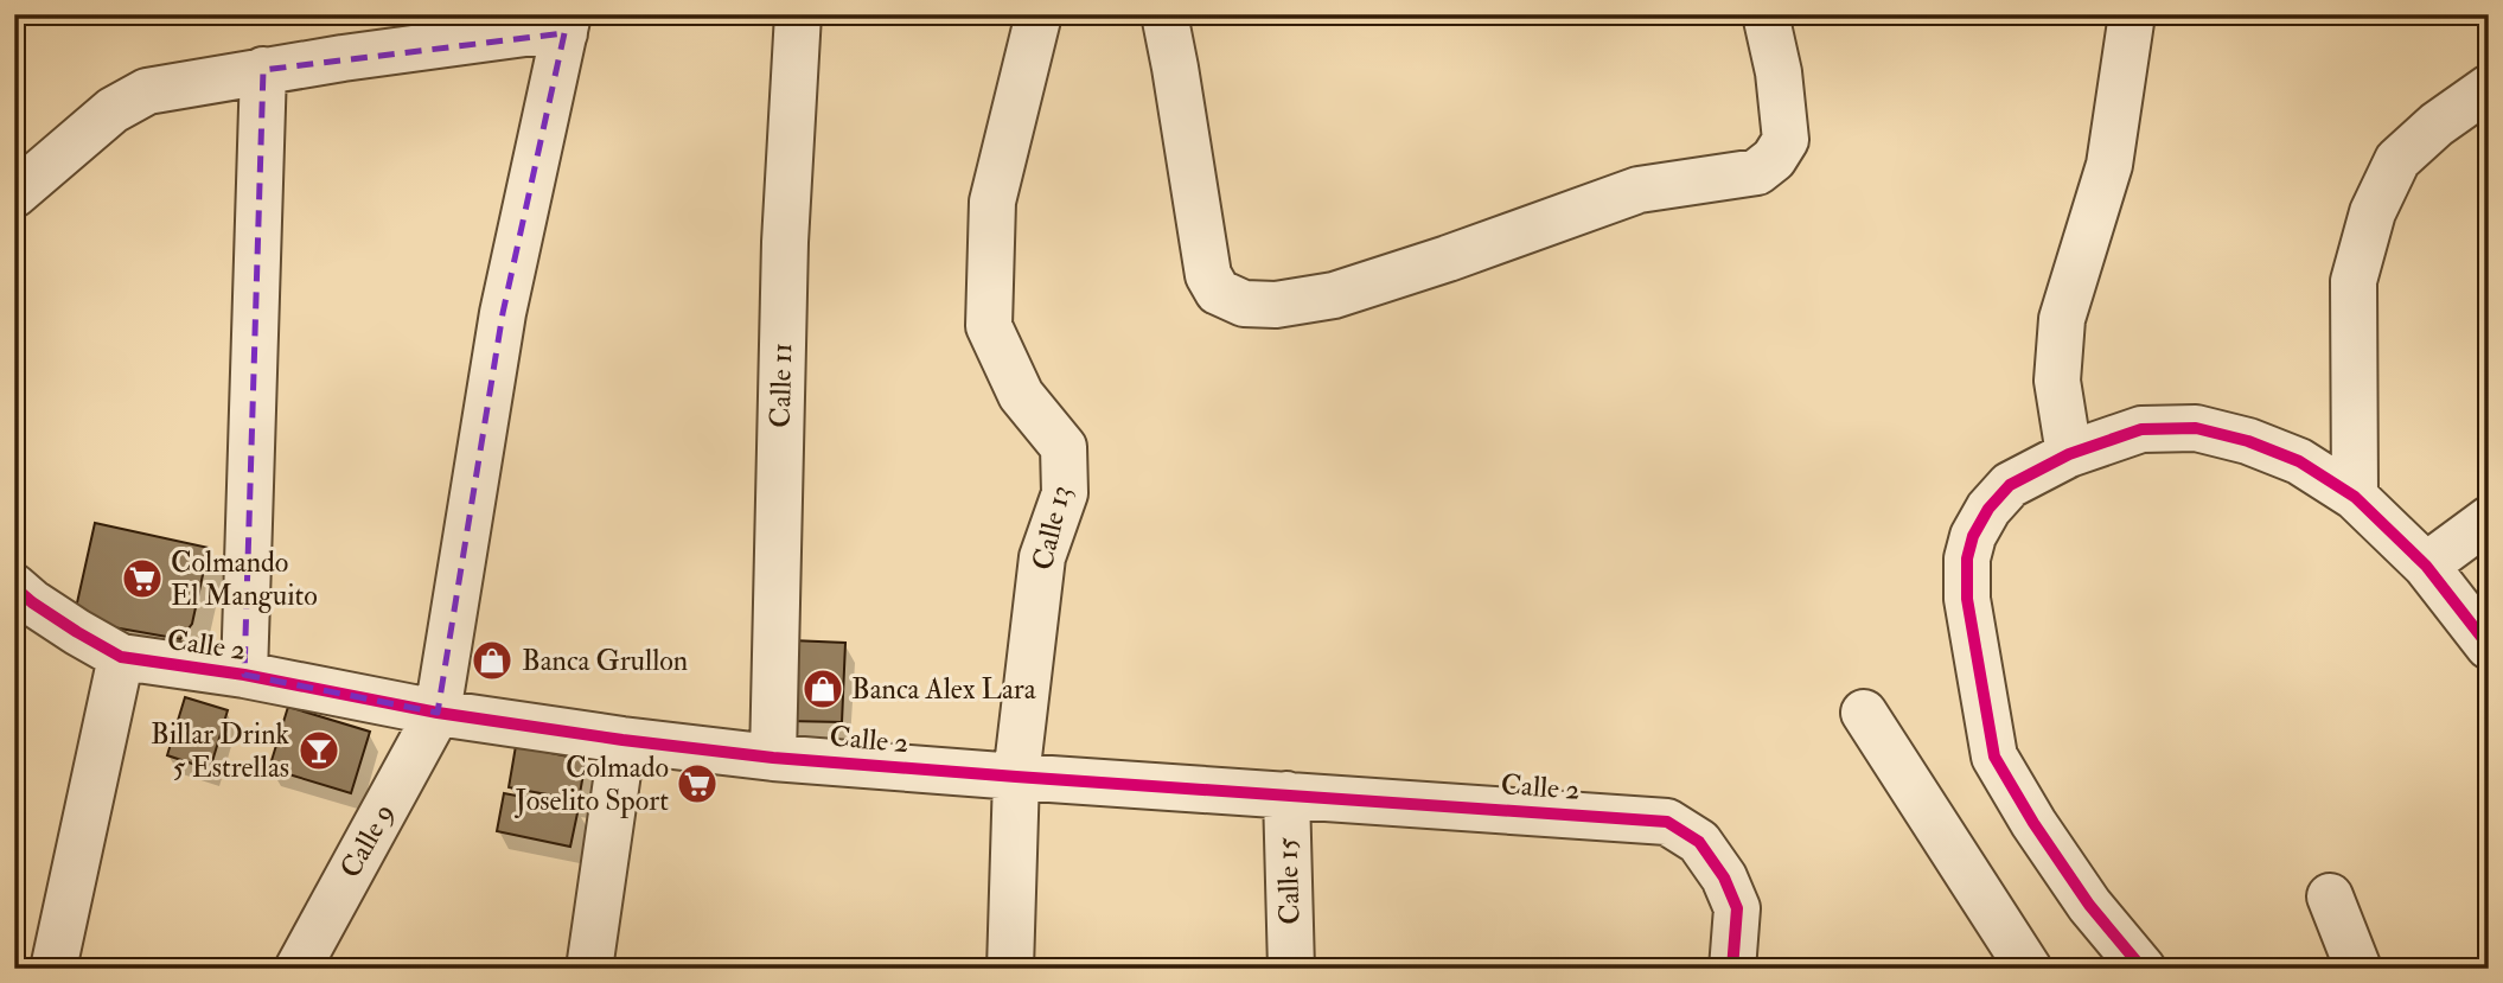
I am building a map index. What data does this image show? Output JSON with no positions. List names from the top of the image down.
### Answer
{
  "streets": {
    "street": [
      "Calle 11",
      "Calle 13",
      "Calle 2",
      "Calle 9",
      "Calle 15"
    ]
  },
  "crossings": [
    ["Calle 11", "Calle 2"],
    ["Calle 13", "Calle 2"],
    ["Calle 2", "Calle 9"],
    ["Calle 2", "Calle 15"]
  ],
  "places": {
    "supermarket": ["Colmando El Manguito", "Colmado Joselito Sport"],
    "shop": ["Banca Grullon", "Banca Alex Lara"],
    "bar": ["Billar Drink 5 Estrellas"]
  }
}
